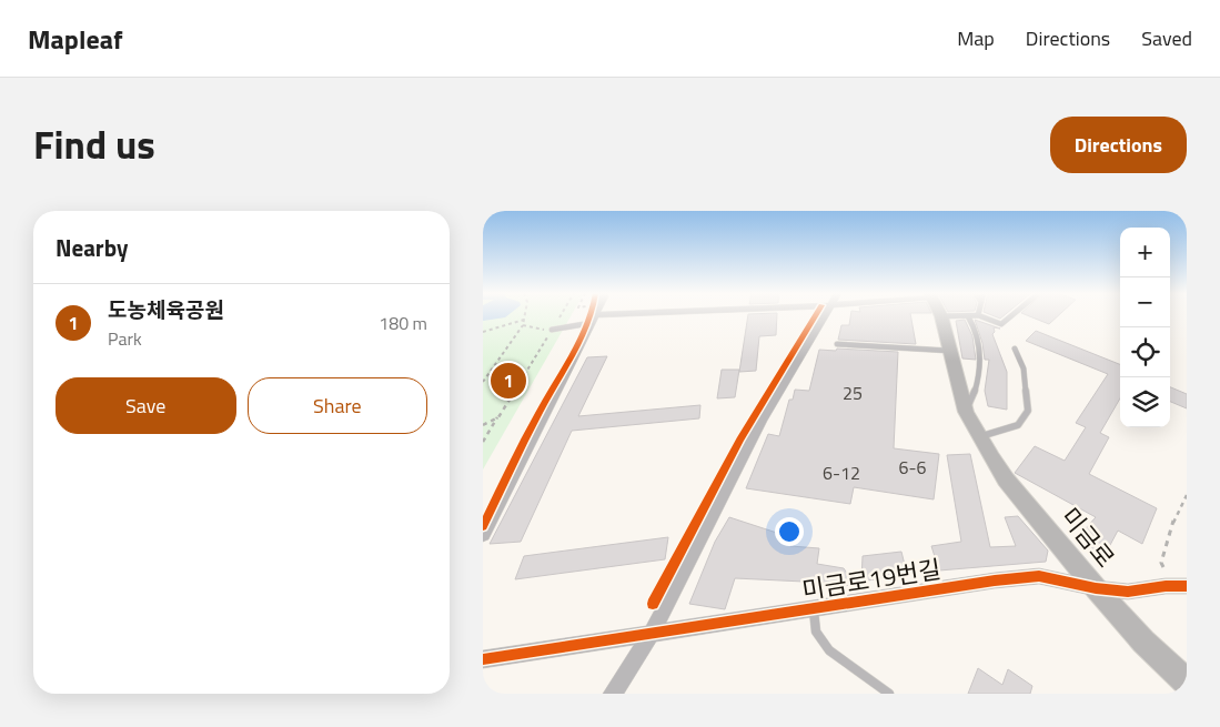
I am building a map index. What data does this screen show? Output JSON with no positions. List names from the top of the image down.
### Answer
{
  "streets": {
    "street": ["미금로", "미금로19번길"]
  },
  "crossings": [
    ["미금로", "미금로19번길"]
  ],
  "house_numbers": ["25", "6-6", "6-12"],
  "page": {
    "header": "Mapleaf",
    "nav": ["Map", "Directions", "Saved"],
    "title": "Find us",
    "buttons": [
      "Directions",
      ["Save", "Share"]
    ],
    "heading": "Nearby",
    "map_buttons": ["+", "−"],
    "list": [
      {
        "mark": "1",
        "name": "도농체육공원",
        "note": "Park",
        "value": "180 m"
      }
    ],
    "pins": "1"
  }
}
